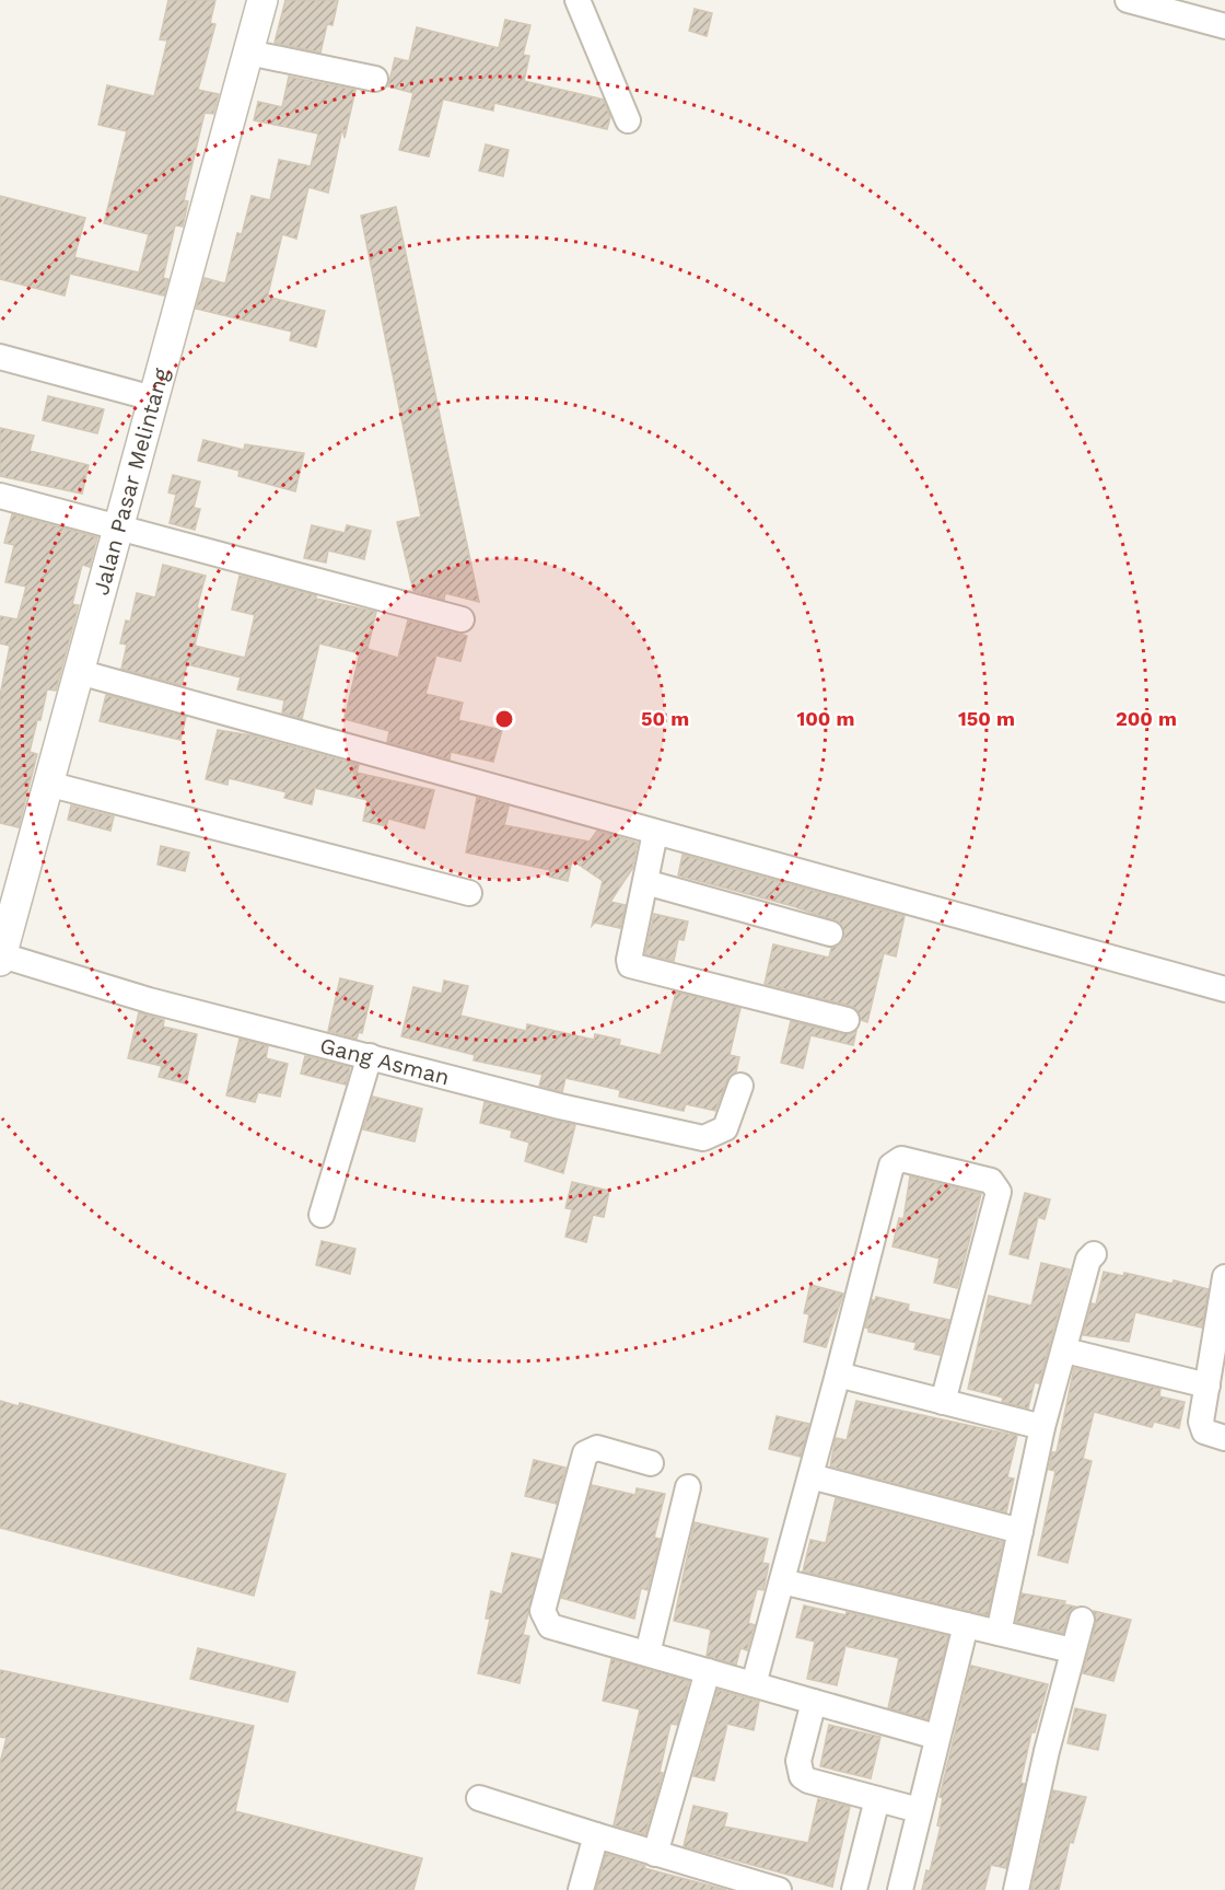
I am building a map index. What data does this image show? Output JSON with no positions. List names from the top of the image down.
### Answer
{
  "streets": {
    "street": ["Jalan Pasar Melintang", "Gang Asman"]
  },
  "crossings": [
    ["Jalan Pasar Melintang", "Gang Asman"]
  ],
  "rings": [
    "50 m",
    "100 m",
    "150 m",
    "200 m"
  ]
}
